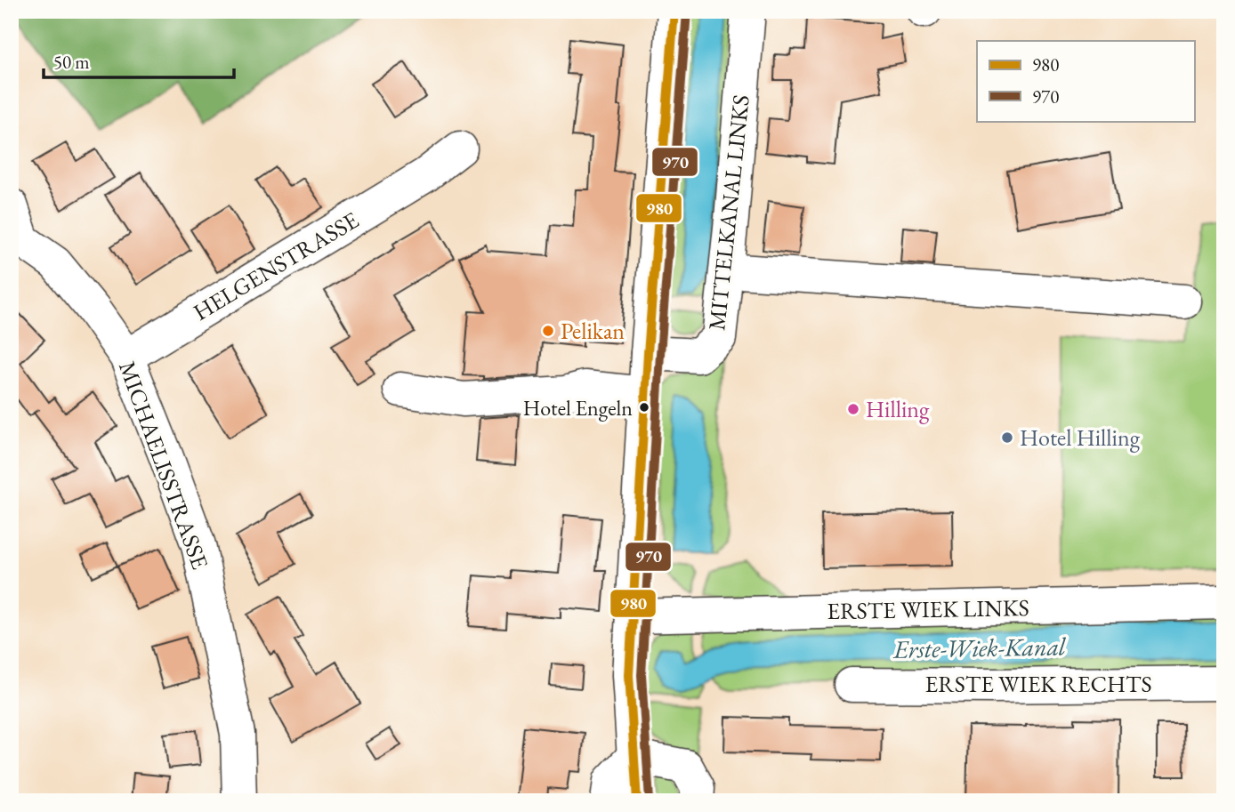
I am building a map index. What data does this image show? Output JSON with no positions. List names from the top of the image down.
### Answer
{
  "streets": {
    "street": [
      "MITTELKANAL LINKS",
      "HELGENSTRASSE",
      "MICHAELISSTRASSE",
      "ERSTE WIEK LINKS",
      "ERSTE WIEK RECHTS"
    ]
  },
  "crossings": [
    ["HELGENSTRASSE", "MICHAELISSTRASSE"]
  ],
  "water": ["Erste-Wiek-Kanal"],
  "places": [
    "Pelikan",
    "Hotel Engeln",
    "Hilling",
    "Hotel Hilling"
  ],
  "lines": ["transit line 980", "transit line 970"],
  "legend": ["980", "970"],
  "scale_bar": "50 m"
}
